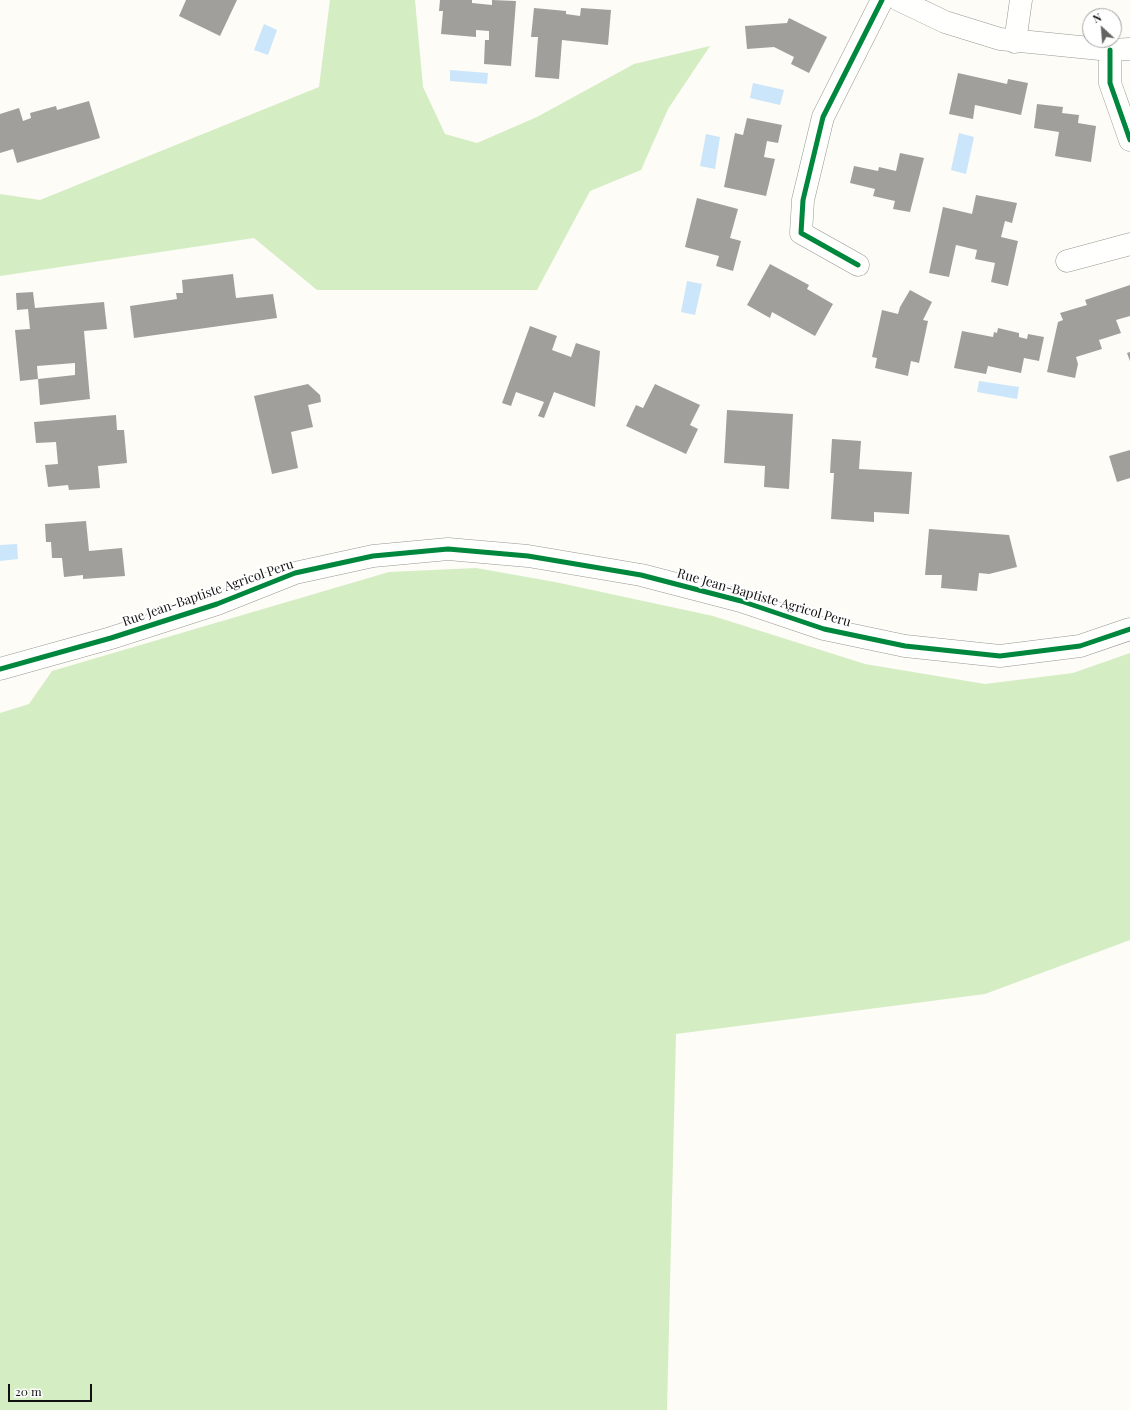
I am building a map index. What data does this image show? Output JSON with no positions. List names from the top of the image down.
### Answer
{
  "streets": {
    "street": ["Rue Jean-Baptiste Agricol Peru"]
  },
  "scale_bar": "20 m",
  "north": "top left"
}
